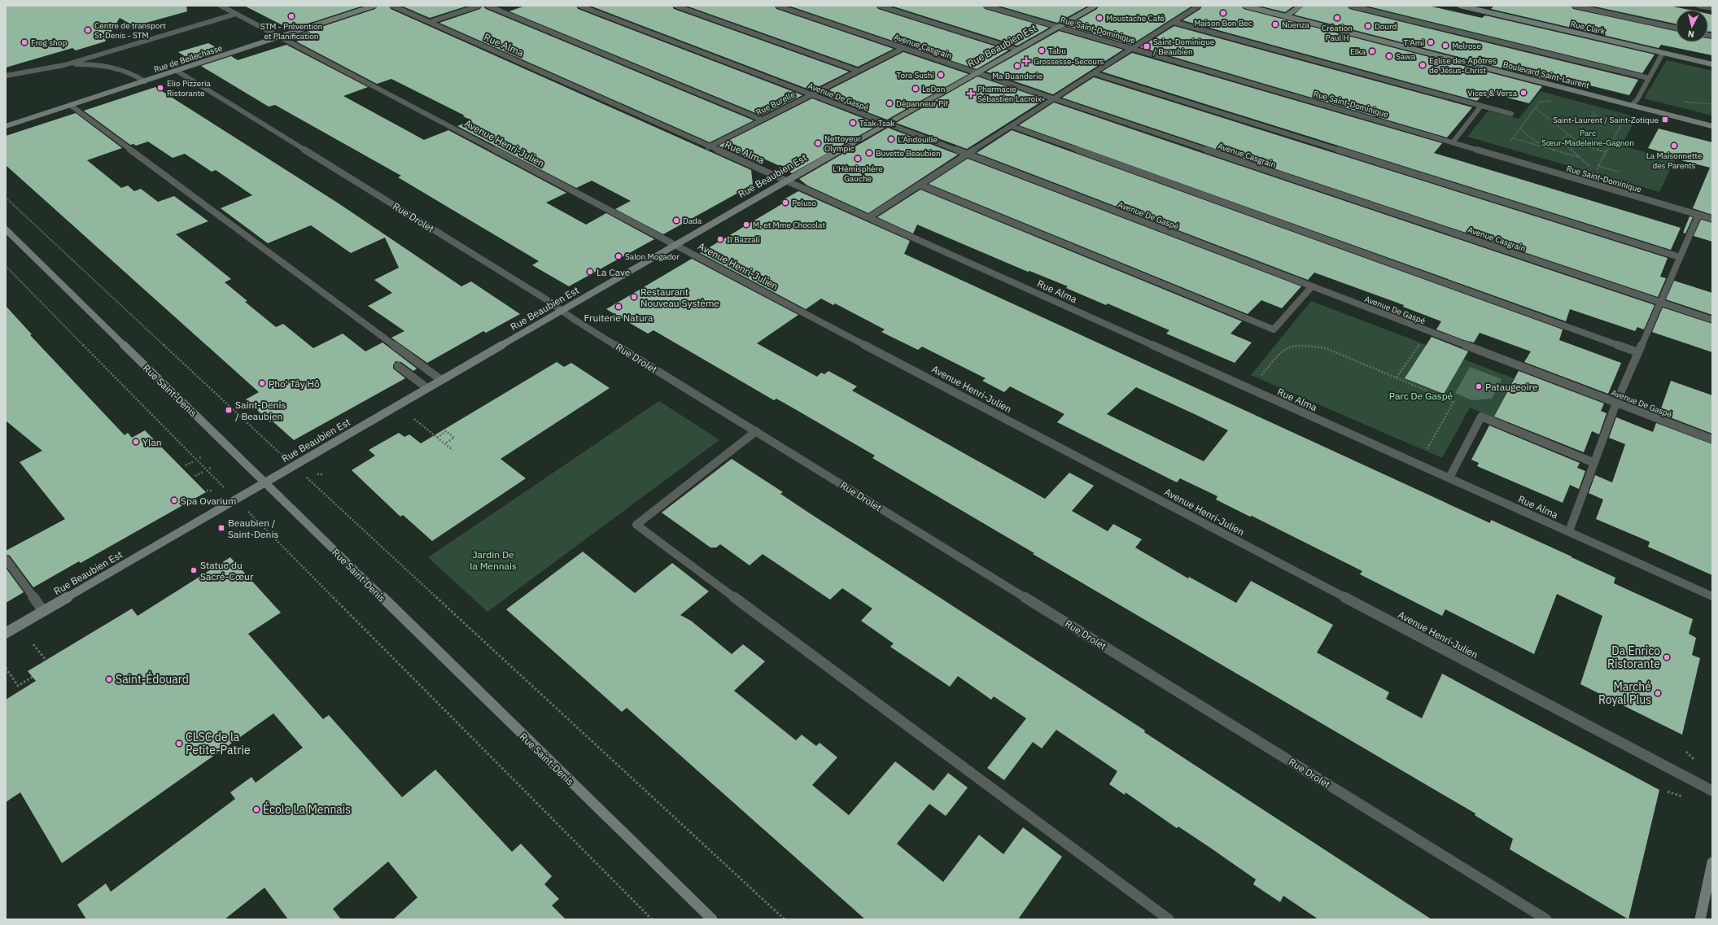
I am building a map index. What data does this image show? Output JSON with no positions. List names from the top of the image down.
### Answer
{
  "streets": {
    "street": [
      "Rue Clark",
      "Rue Saint-Dominique",
      "Rue Alma",
      "Rue Beaubien Est",
      "Avenue Casgrain",
      "Rue de Bellechasse",
      "Boulevard Saint-Laurent",
      "Avenue De Gaspé",
      "Rue Burelle",
      "Avenue Henri-Julien",
      "Rue Drolet",
      "Rue Saint-Denis"
    ]
  },
  "crossings": [
    ["Rue Saint-Dominique", "Rue Beaubien Est"],
    ["Rue Alma", "Rue Beaubien Est"],
    ["Rue Alma", "Rue Burelle"],
    ["Rue Beaubien Est", "Avenue Casgrain"],
    ["Rue Beaubien Est", "Avenue De Gaspé"],
    ["Rue Beaubien Est", "Avenue Henri-Julien"],
    ["Rue Beaubien Est", "Rue Drolet"],
    ["Rue Beaubien Est", "Rue Saint-Denis"],
    ["Avenue Casgrain", "Rue Burelle"],
    ["Rue de Bellechasse", "Avenue Henri-Julien"],
    ["Rue de Bellechasse", "Rue Drolet"],
    ["Avenue De Gaspé", "Rue Burelle"]
  ],
  "parks": ["Parc Sœur-Madeleine-Gagnon", "Parc De Gaspé", "Jardin De la Mennais"],
  "places": {
    "other": [
      "Maison Bon Bec",
      "STM - Prévention et Planification",
      "Moustache Café",
      "Création Paul H",
      "Nuenza",
      "Dourd",
      "Centre de transport St-Denis - STM",
      "Frog shop",
      "T'Ami",
      "Melrose",
      "Tabu",
      "Elka",
      "Sawa",
      "Eglise des Apôtres de Jésus-Christ",
      "Ma Buanderie",
      "Tora Sushi",
      "Elio Pizzeria Ristorante",
      "LeDon",
      "Vices & Versa",
      "Dépanneur Pif",
      "Tsak Tsak",
      "L’Andouille",
      "Nettoyeur Olympic",
      "La Maisonnette des Parents",
      "Buvette Beaubien",
      "L'Hémisphère Gauche",
      "Peluso",
      "Dada",
      "M. et Mme Chocolat",
      "Il Bazzali",
      "Salon Mogador",
      "La Cave",
      "Restaurant Nouveau Système",
      "Fruiterie Natura",
      "Pho' Tây Hô",
      "Pataugeoire",
      "Ylan",
      "Spa Ovarium",
      "Statue du Sacré-Cœur",
      "Da Enrico Ristorante",
      "Saint-Édouard",
      "Marché Royal Plus",
      "CLSC de la Petite-Patrie",
      "École La Mennais"
    ],
    "transit": [
      "Saint-Dominique / Beaubien",
      "Saint-Laurent / Saint-Zotique",
      "Saint-Denis / Beaubien",
      "Beaubien / Saint-Denis"
    ],
    "health": ["Grossesse-Secours", "Pharmacie Sébastien Lacroix"]
  },
  "north": "bottom"
}
